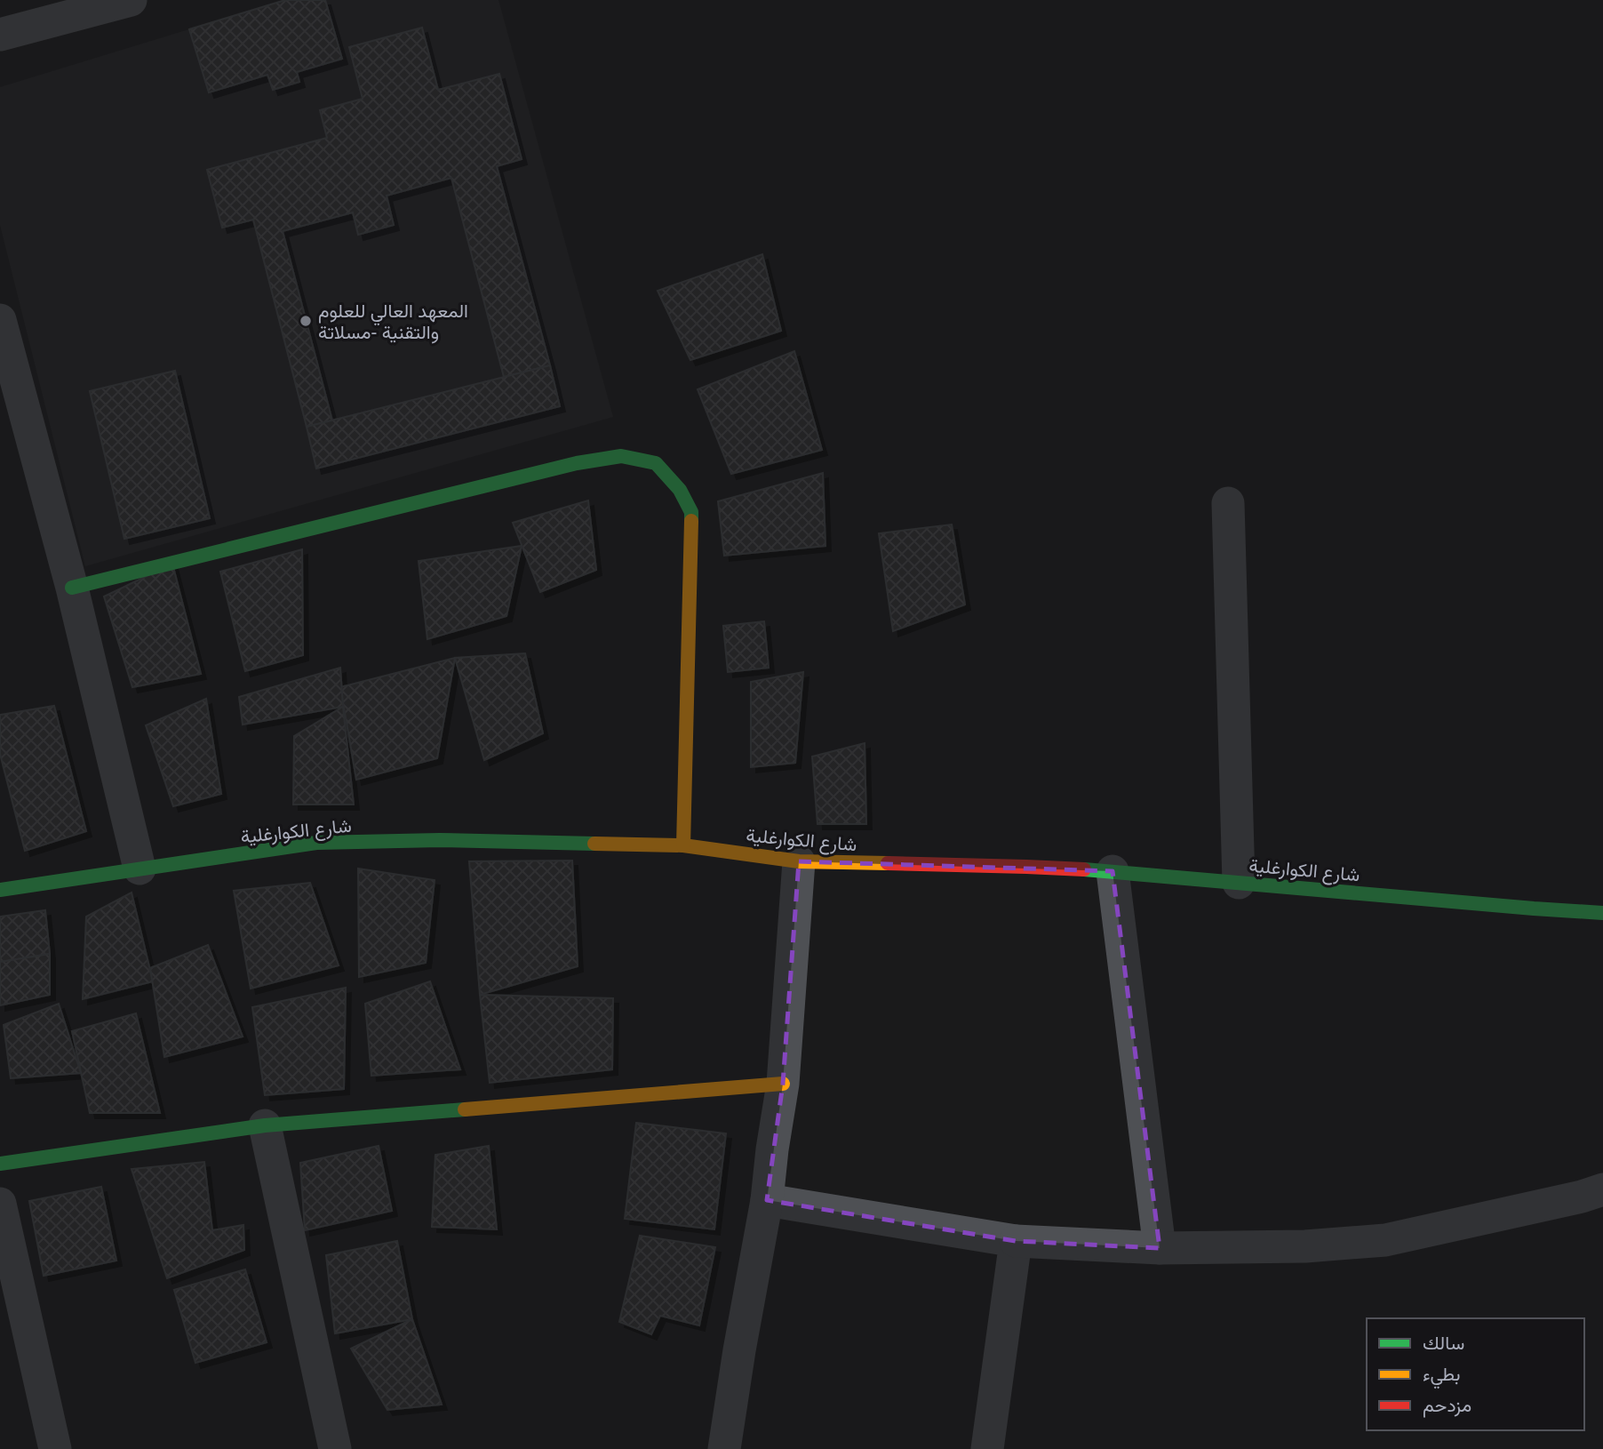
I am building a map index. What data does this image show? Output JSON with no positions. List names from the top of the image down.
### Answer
{
  "streets": {
    "street": ["شارع الكوارغلية"]
  },
  "places": ["المعهد العالي للعلوم والتقنية -مسلاتة"],
  "legend": ["سالك", "بطيء", "مزدحم"]
}
